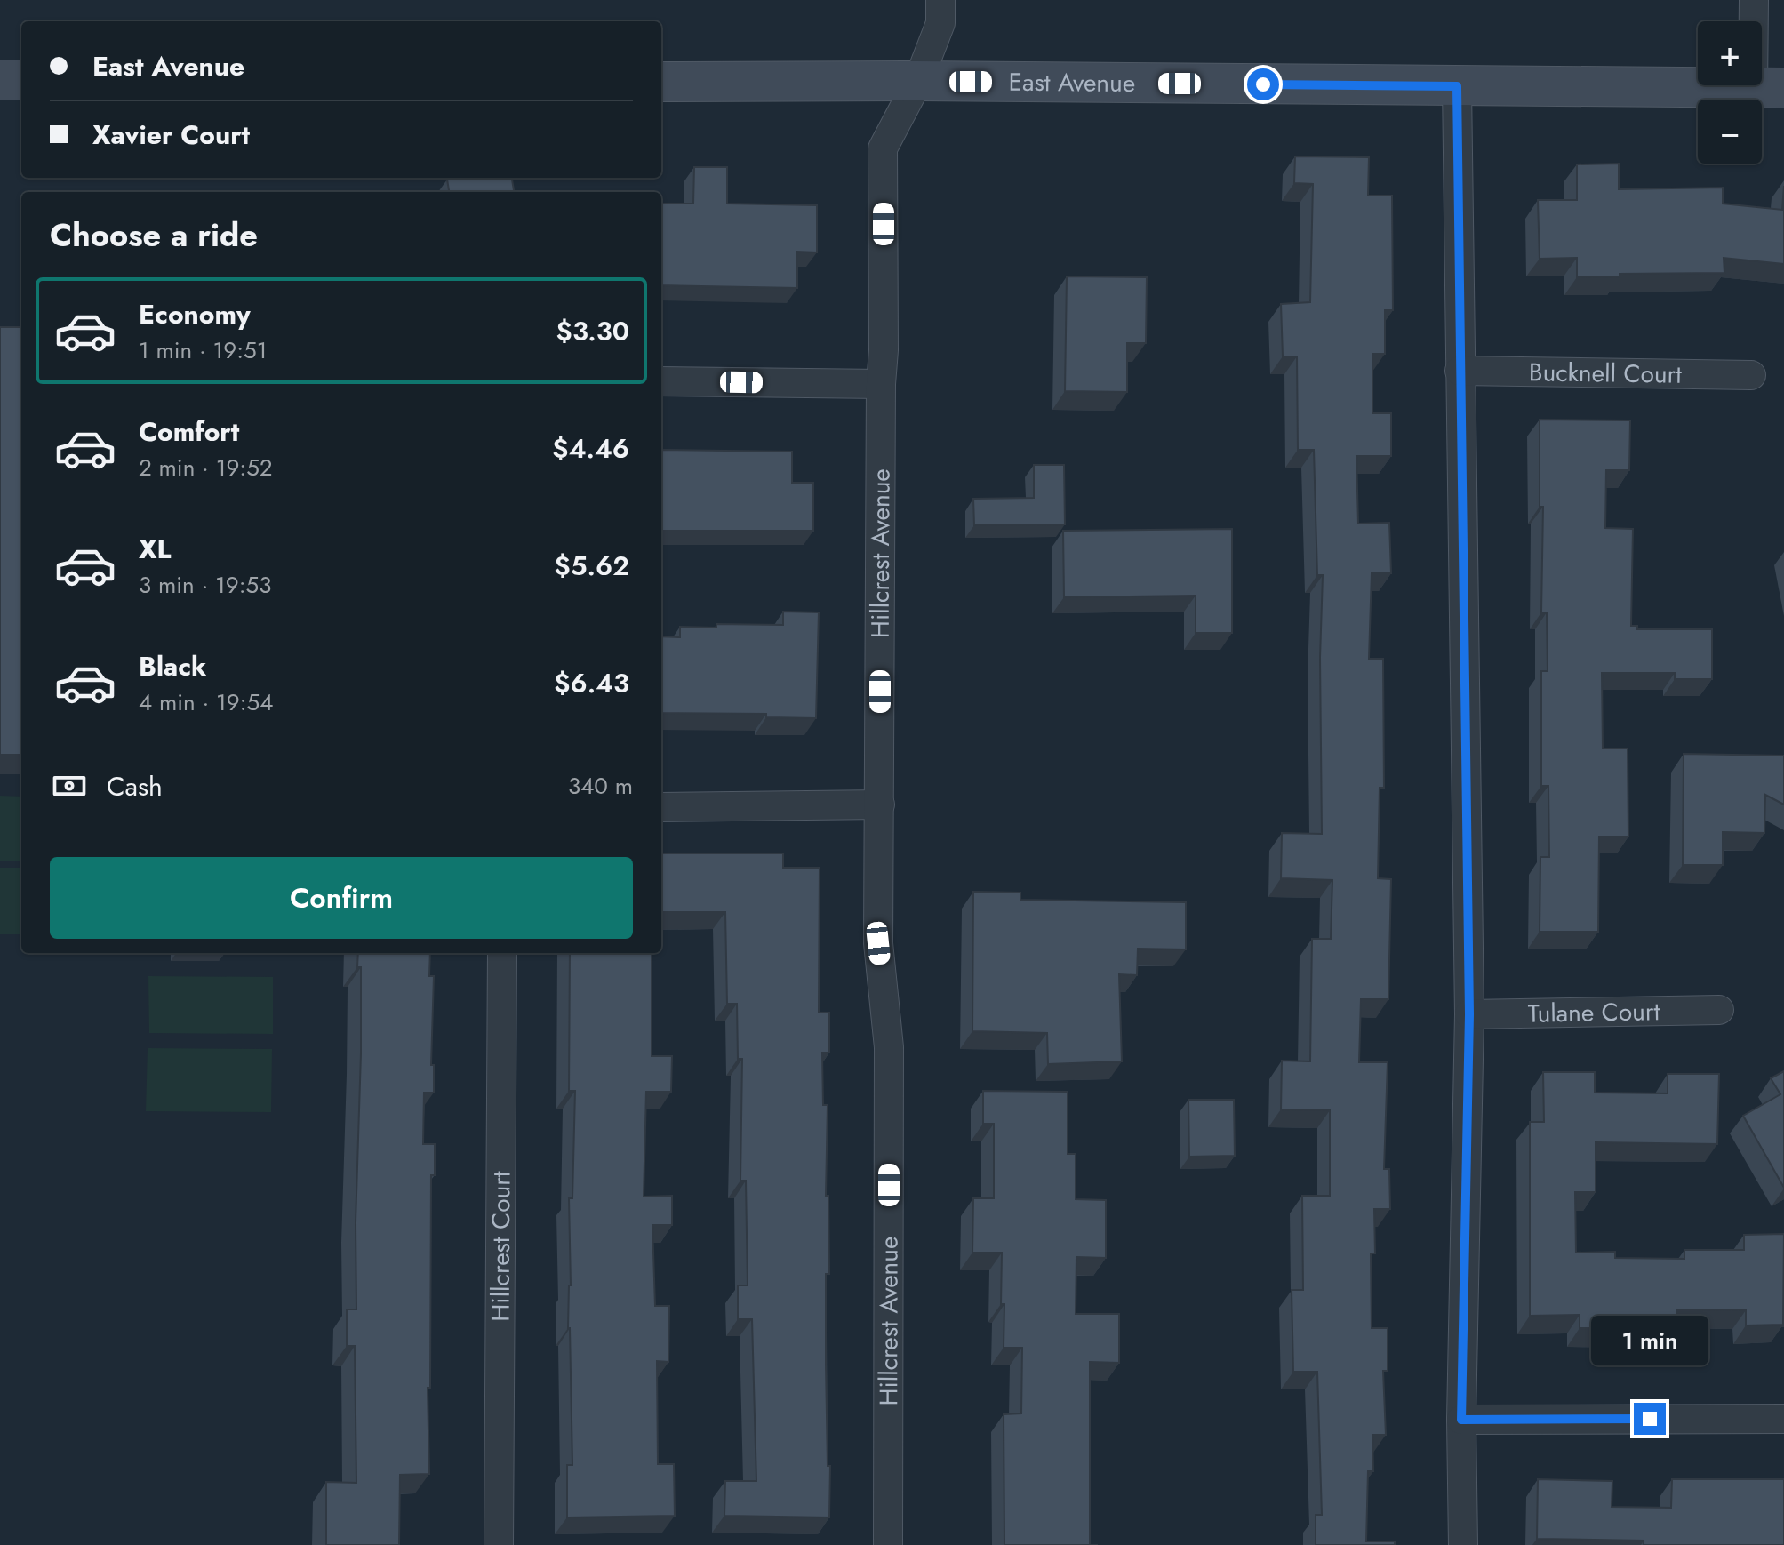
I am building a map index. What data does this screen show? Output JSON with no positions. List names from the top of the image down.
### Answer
{
  "streets": {
    "main road": ["East Avenue"],
    "street": [
      "Bucknell Court",
      "Hillcrest Avenue",
      "Tulane Court",
      "Hillcrest Court"
    ]
  },
  "crossings": [
    ["East Avenue", "Hillcrest Avenue"]
  ],
  "page": {
    "map_buttons": ["+", "−"],
    "banner": ["East Avenue", "Xavier Court"],
    "heading": "Choose a ride",
    "list": [
      {
        "name": "Economy",
        "note": "1 min · 19:51",
        "value": "$3.30"
      },
      {
        "name": "Comfort",
        "note": "2 min · 19:52",
        "value": "$4.46"
      },
      {
        "name": "XL",
        "note": "3 min · 19:53",
        "value": "$5.62"
      },
      {
        "name": "Black",
        "note": "4 min · 19:54",
        "value": "$6.43"
      }
    ],
    "pay": ["Cash", "340 m"],
    "buttons": "Confirm",
    "bubble": "1 min"
  }
}
